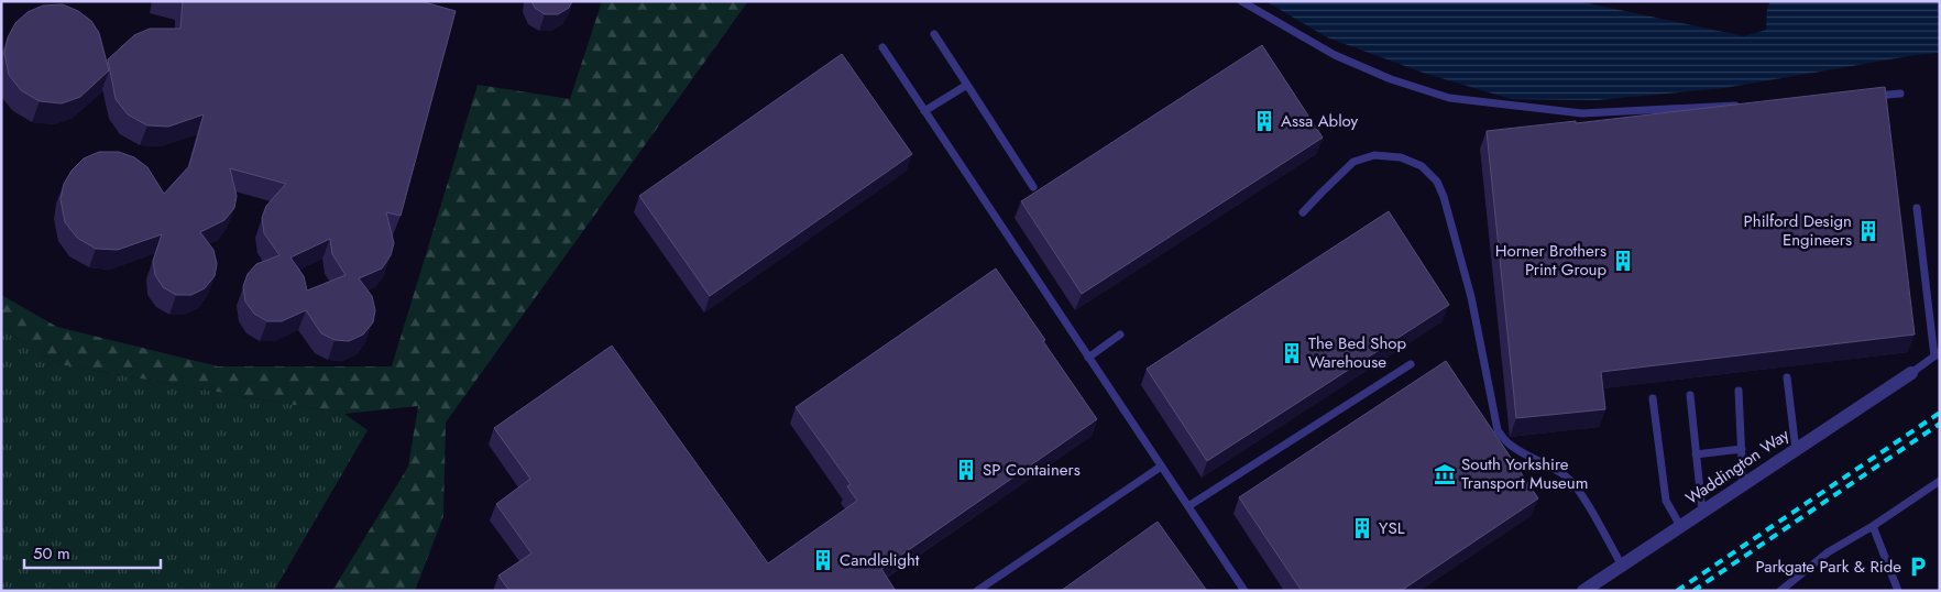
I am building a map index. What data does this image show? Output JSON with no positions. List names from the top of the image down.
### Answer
{
  "streets": {
    "street": ["Waddington Way"]
  },
  "places": {
    "building": [
      "Assa Abloy",
      "Philford Design Engineers",
      "Horner Brothers Print Group",
      "The Bed Shop Warehouse",
      "SP Containers",
      "YSL",
      "Candlelight"
    ],
    "museum": ["South Yorkshire Transport Museum"],
    "parking": ["Parkgate Park & Ride"]
  },
  "scale_bar": "50 m"
}
